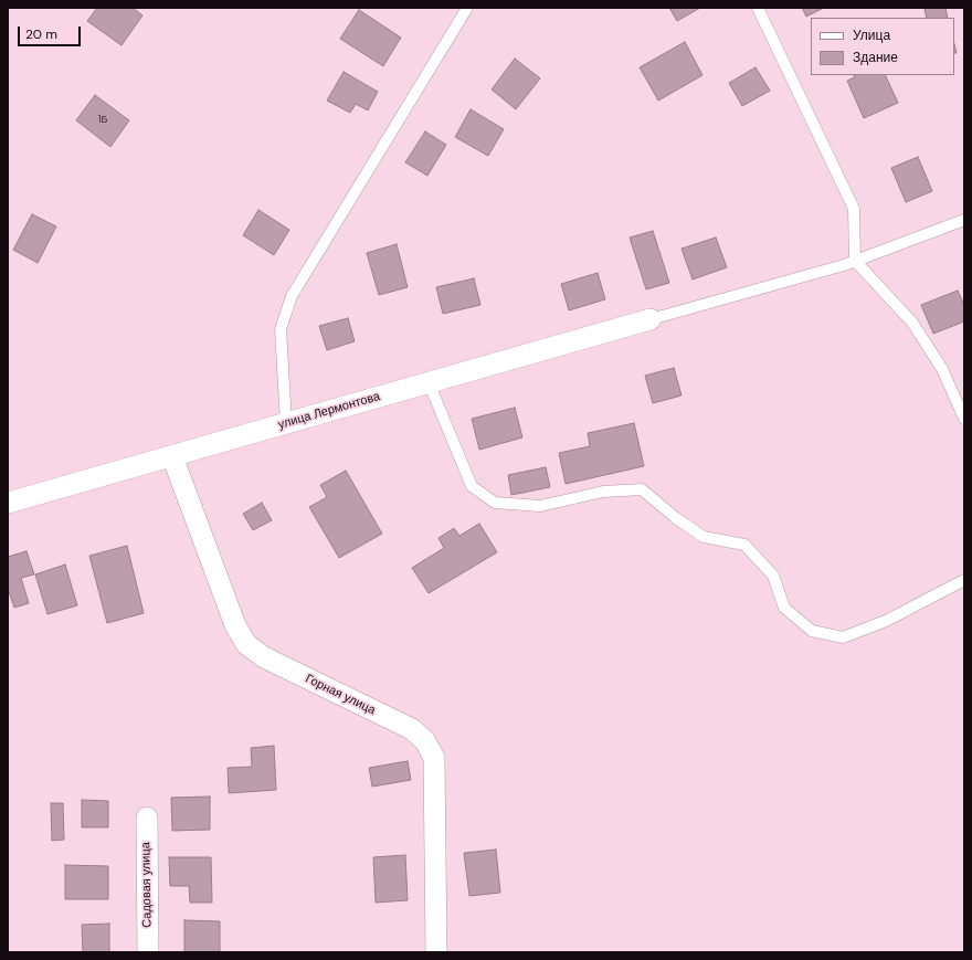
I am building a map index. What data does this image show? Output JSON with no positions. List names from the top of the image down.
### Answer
{
  "streets": {
    "street": ["улица Лермонтова", "Горная улица", "Садовая улица"]
  },
  "crossings": [
    ["улица Лермонтова", "Горная улица"]
  ],
  "house_numbers": ["1Б"],
  "legend": ["Улица", "Здание"],
  "scale_bar": "20 m"
}
